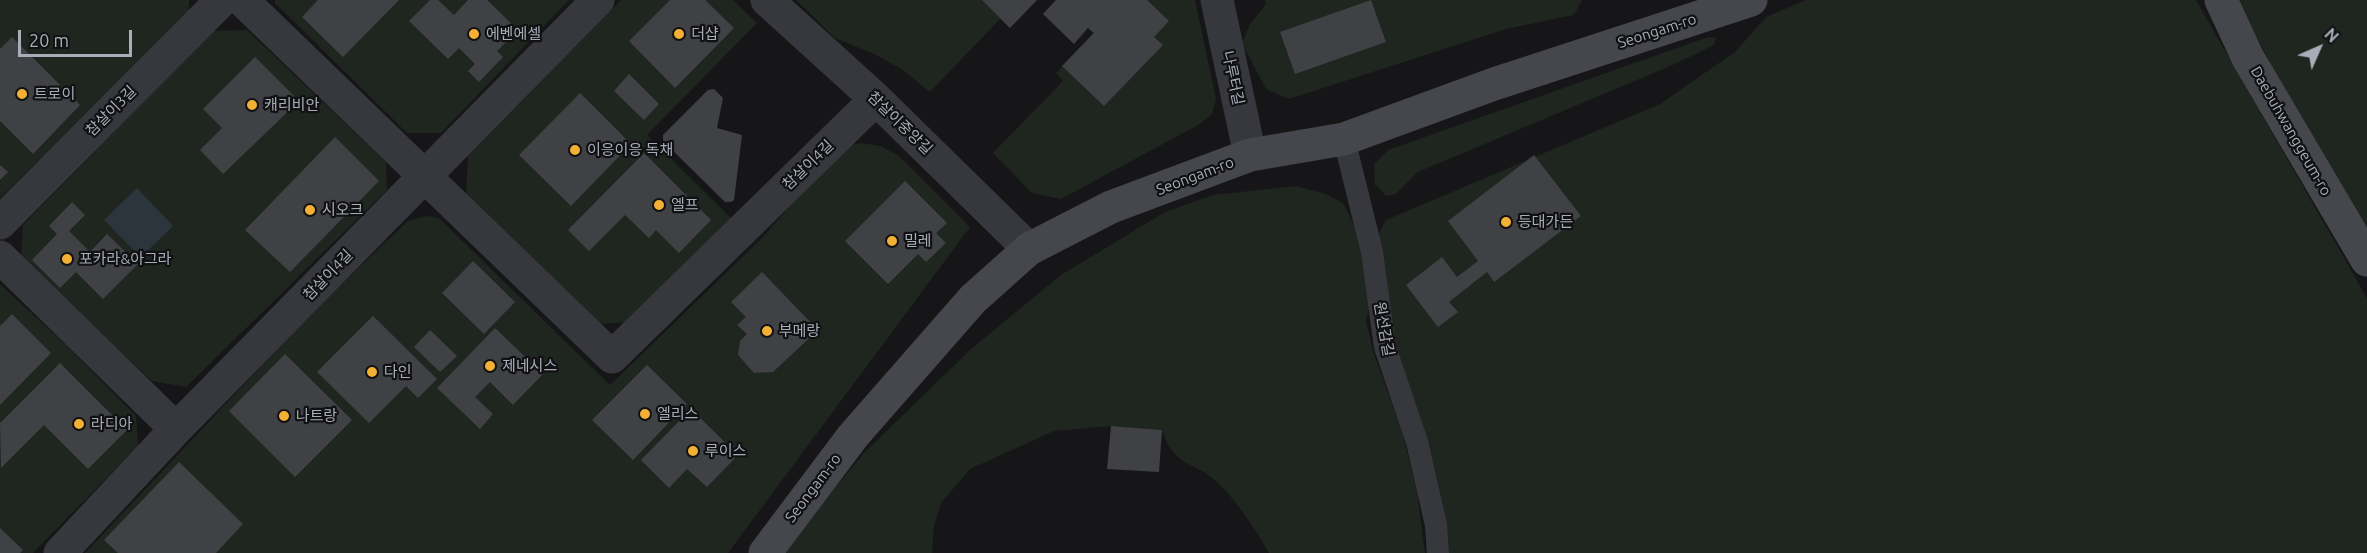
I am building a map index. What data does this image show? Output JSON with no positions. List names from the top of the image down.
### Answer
{
  "streets": {
    "street": [
      "Seongam-ro",
      "나루터길",
      "참살이3길",
      "참살이중앙길",
      "Daebuhwanggeum-ro",
      "참살이4길"
    ],
    "lane": ["원선감길"]
  },
  "crossings": [
    ["Seongam-ro", "나루터길"],
    ["Seongam-ro", "참살이중앙길"],
    ["Seongam-ro", "원선감길"],
    ["참살이중앙길", "참살이4길"]
  ],
  "places": [
    "에벤에셀",
    "더샵",
    "트로이",
    "캐리비안",
    "이응이응 독채",
    "엘프",
    "시오크",
    "등대가든",
    "밀레",
    "포카라&아그라",
    "부메랑",
    "제네시스",
    "다인",
    "엘리스",
    "나트랑",
    "라디아",
    "루이스"
  ],
  "scale_bar": "20 m",
  "north": "top right"
}
